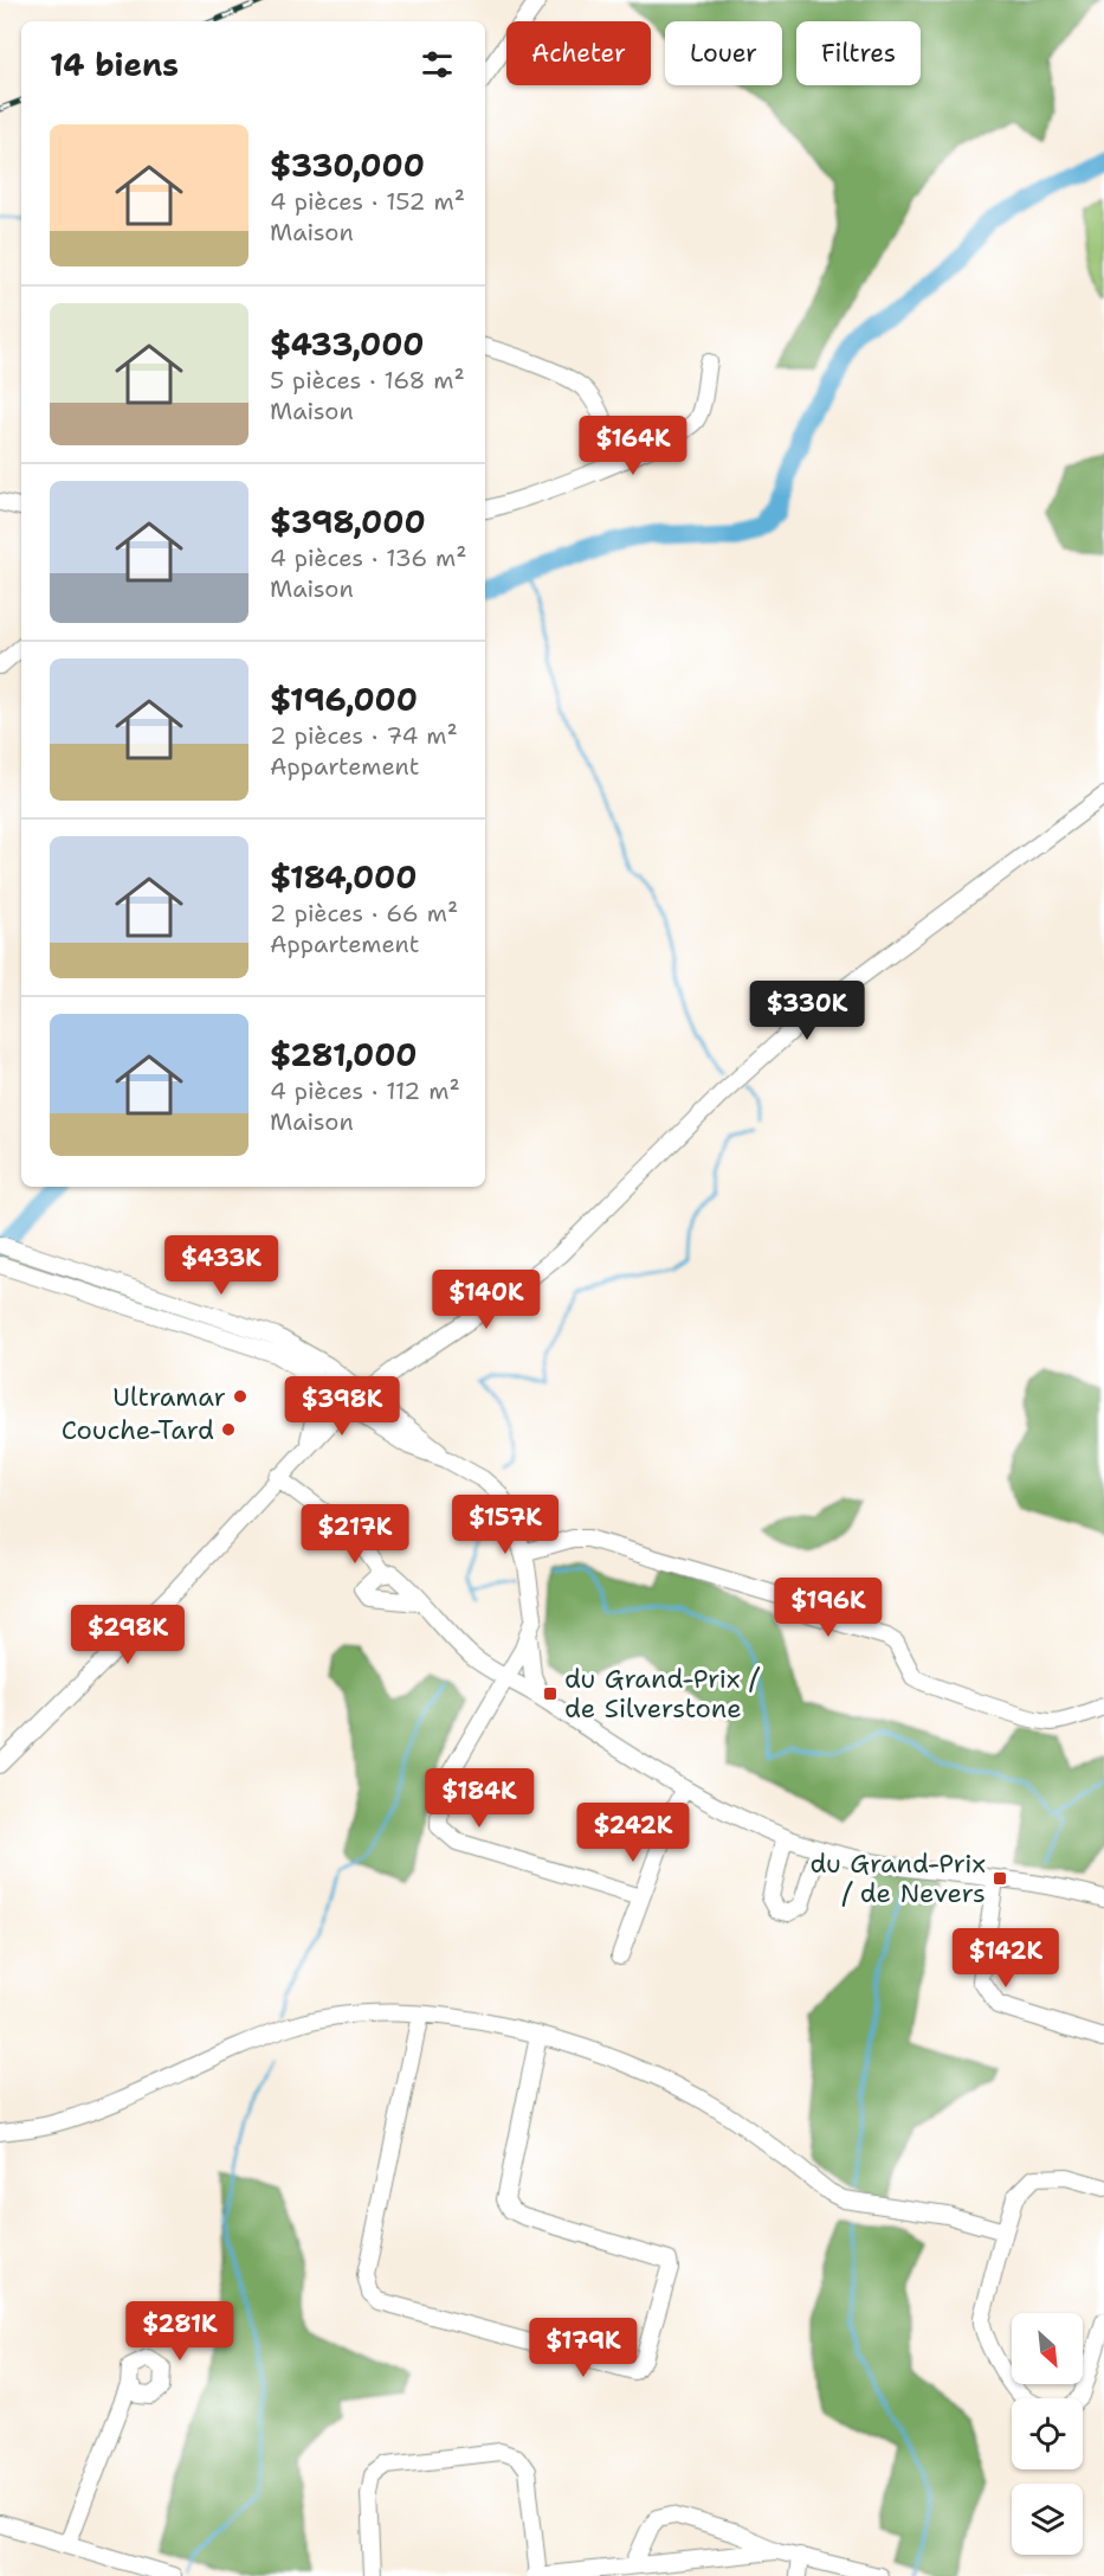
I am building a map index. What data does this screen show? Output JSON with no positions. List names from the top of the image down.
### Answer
{
  "places": {
    "other": ["Ultramar", "Couche-Tard"],
    "transit": ["du Grand-Prix / de Silverstone", "du Grand-Prix / de Nevers"]
  },
  "north": "bottom right",
  "page": {
    "chip": ["Acheter", "Louer", "Filtres"],
    "heading": "14 biens",
    "list": [
      {
        "name": "$330,000",
        "note": "4 pièces · 152 m² · Maison"
      },
      {
        "name": "$433,000",
        "note": "5 pièces · 168 m² · Maison"
      },
      {
        "name": "$398,000",
        "note": "4 pièces · 136 m² · Maison"
      },
      {
        "name": "$196,000",
        "note": "2 pièces · 74 m² · Appartement"
      },
      {
        "name": "$184,000",
        "note": "2 pièces · 66 m² · Appartement"
      },
      {
        "name": "$281,000",
        "note": "4 pièces · 112 m² · Maison"
      }
    ],
    "price": [
      "$164K",
      "$330K",
      "$433K",
      "$140K",
      "$398K",
      "$157K",
      "$217K",
      "$196K",
      "$298K",
      "$184K",
      "$242K",
      "$142K",
      "$281K",
      "$179K"
    ]
  }
}
